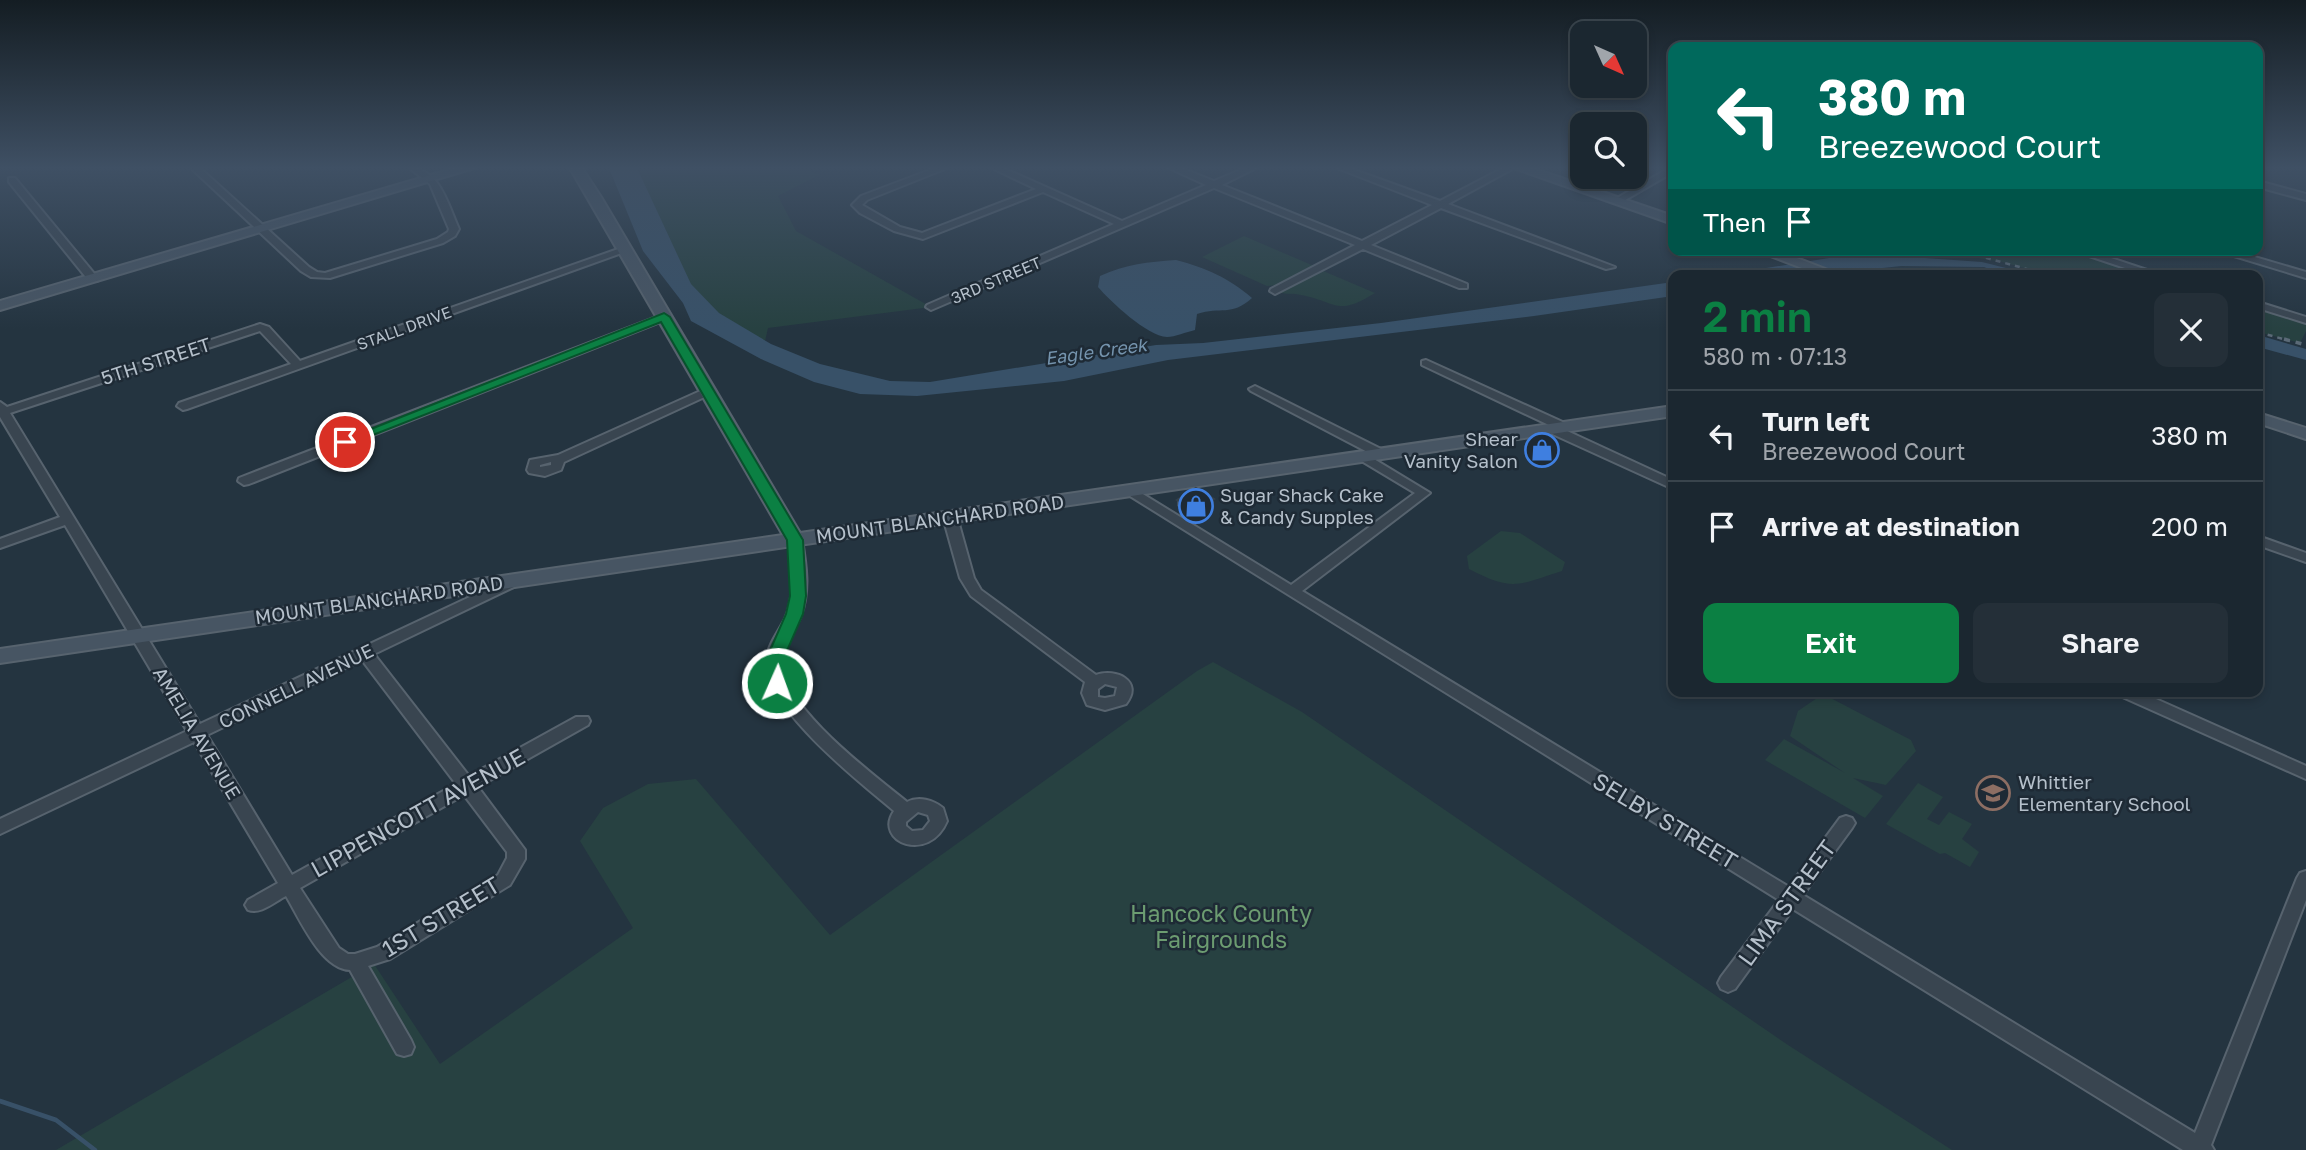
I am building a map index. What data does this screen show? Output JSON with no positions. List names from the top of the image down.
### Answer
{
  "streets": {
    "street": [
      "3RD STREET",
      "STALL DRIVE",
      "5TH STREET",
      "MOUNT BLANCHARD ROAD",
      "CONNELL AVENUE",
      "AMELIA AVENUE",
      "LIPPENCOTT AVENUE",
      "SELBY STREET",
      "LIMA STREET",
      "1ST STREET"
    ]
  },
  "crossings": [
    ["STALL DRIVE", "5TH STREET"],
    ["5TH STREET", "AMELIA AVENUE"],
    ["MOUNT BLANCHARD ROAD", "CONNELL AVENUE"],
    ["MOUNT BLANCHARD ROAD", "AMELIA AVENUE"],
    ["MOUNT BLANCHARD ROAD", "SELBY STREET"],
    ["CONNELL AVENUE", "AMELIA AVENUE"],
    ["AMELIA AVENUE", "LIPPENCOTT AVENUE"],
    ["AMELIA AVENUE", "1ST STREET"],
    ["LIPPENCOTT AVENUE", "1ST STREET"],
    ["SELBY STREET", "LIMA STREET"]
  ],
  "water": ["Eagle Creek"],
  "parks": ["Hancock County Fairgrounds"],
  "places": {
    "shop": ["Shear Vanity Salon", "Sugar Shack Cake & Candy Supples"],
    "school or university": ["Whittier Elementary School"]
  },
  "north": "bottom right",
  "page": {
    "turn": ["380 m", "Breezewood Court"],
    "then": "Then",
    "heading": ["2 min", "580 m · 07:13"],
    "list": [
      {
        "name": "Turn left",
        "note": "Breezewood Court",
        "value": "380 m"
      },
      {
        "name": "Arrive at destination",
        "value": "200 m"
      }
    ],
    "buttons": ["Exit", "Share"]
  }
}
